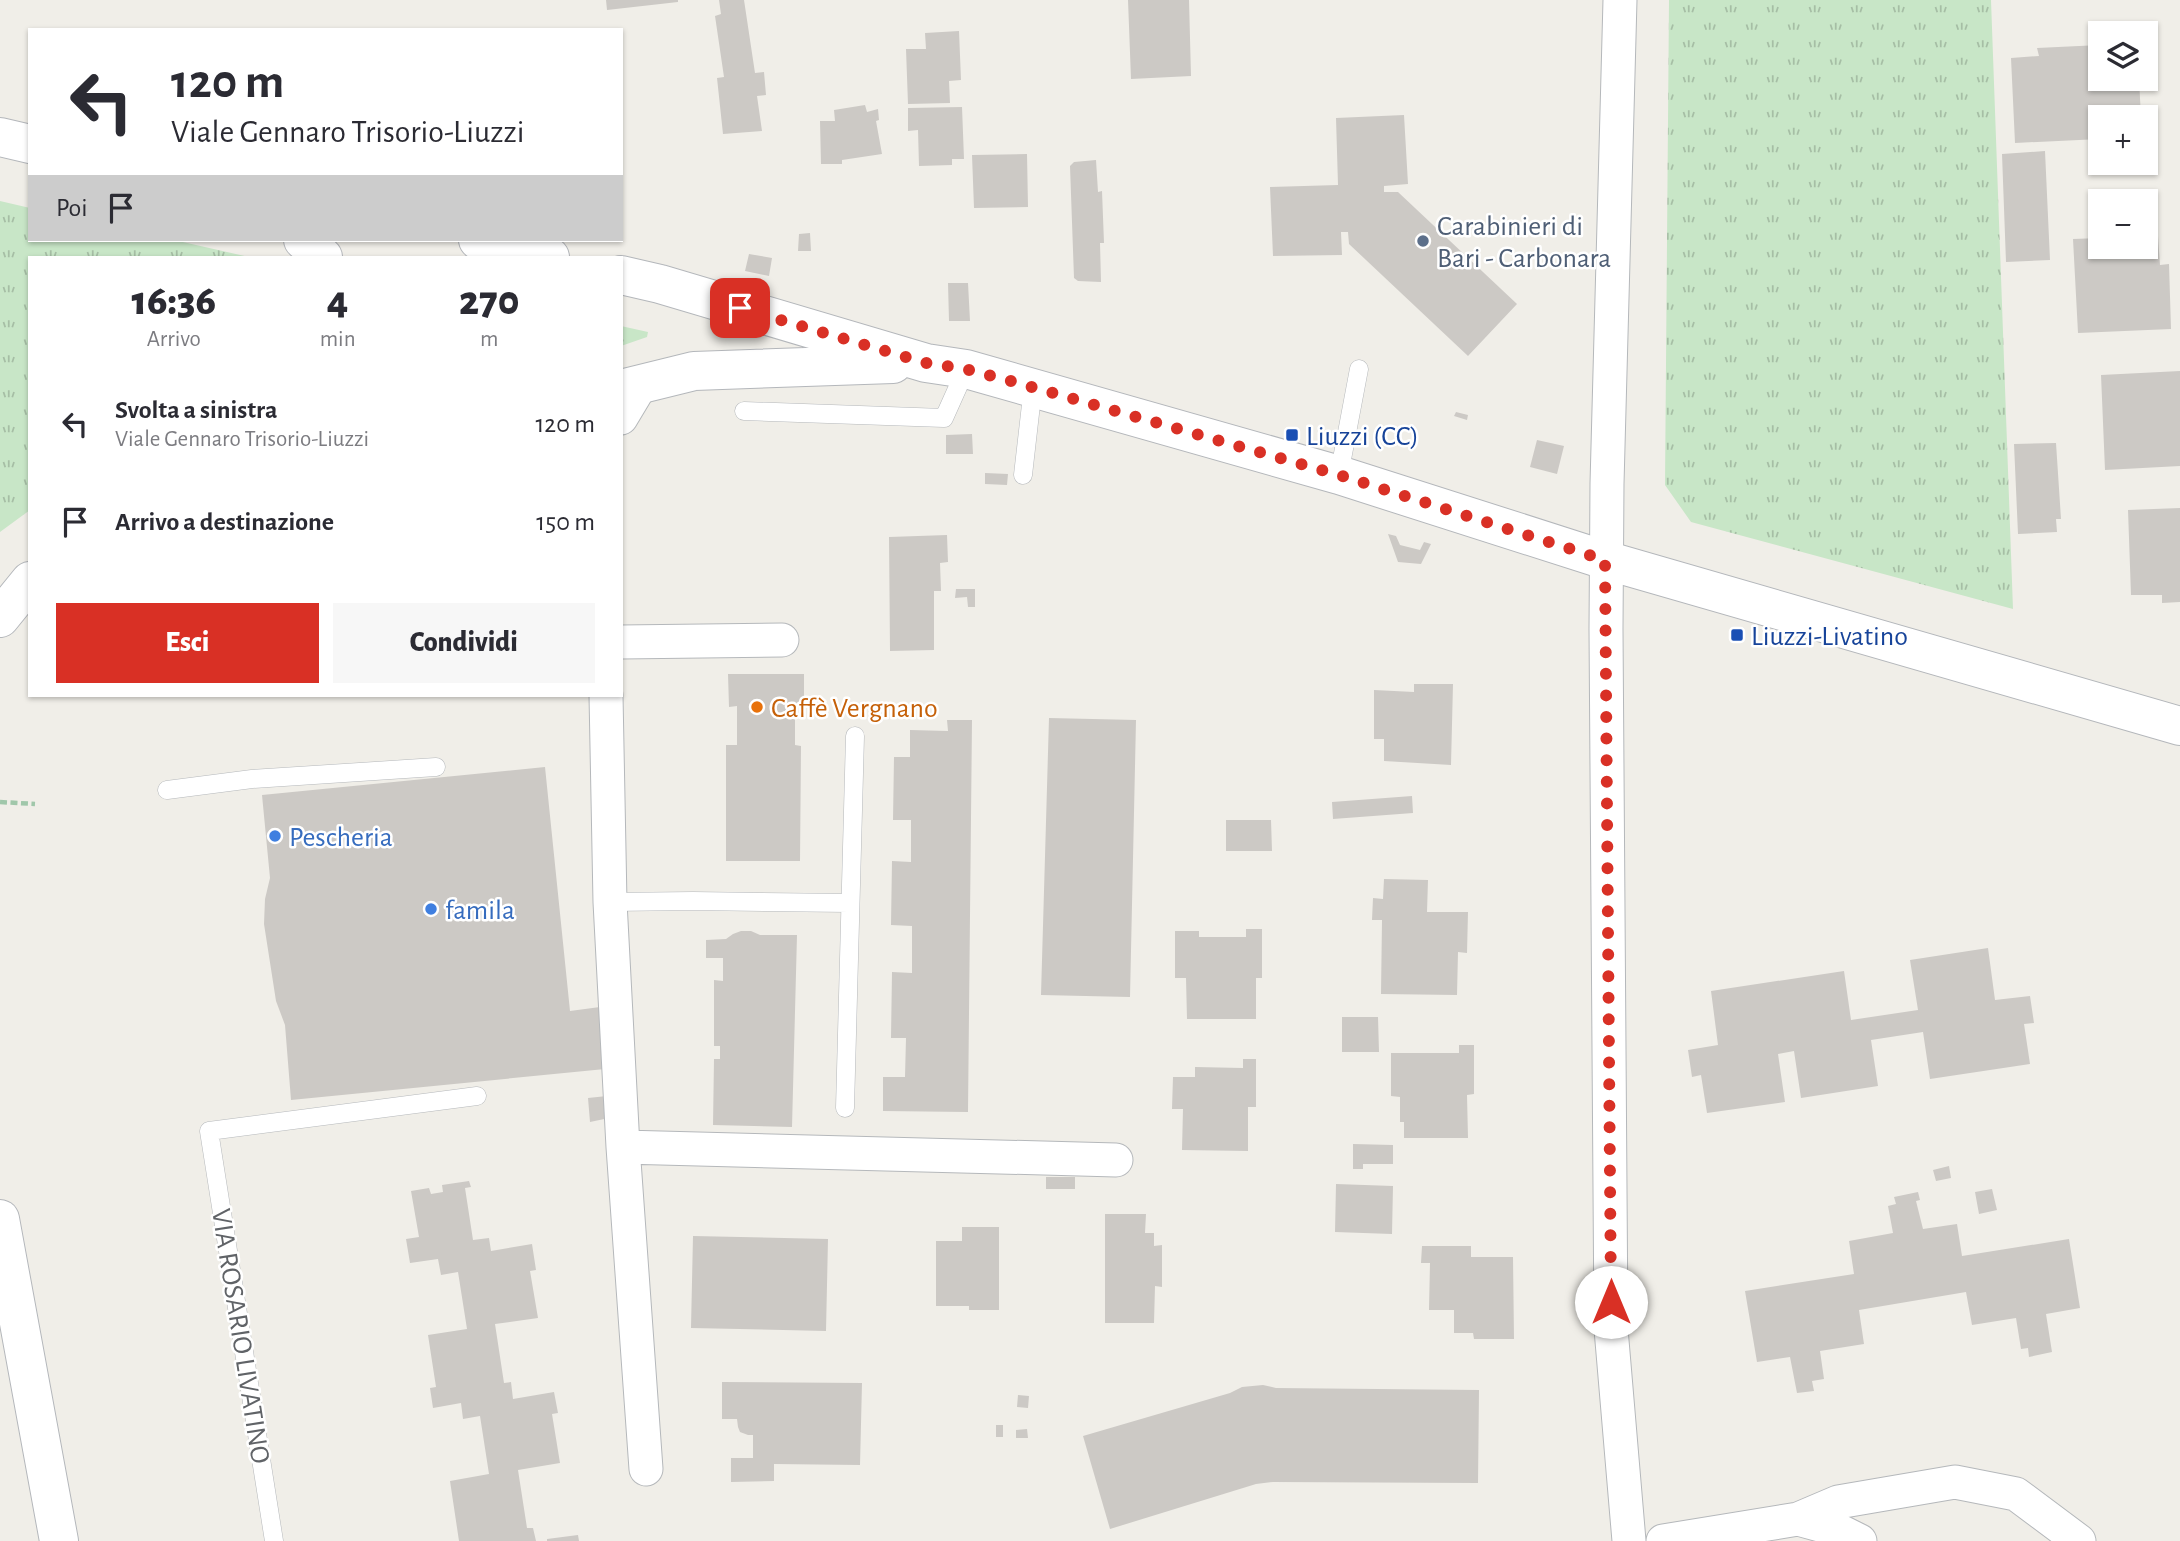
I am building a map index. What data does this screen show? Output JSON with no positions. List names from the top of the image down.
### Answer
{
  "streets": {
    "lane": ["VIA ROSARIO LIVATINO"]
  },
  "places": {
    "other": [
      "Carabinieri di Bari - Carbonara",
      "Caffè Vergnano",
      "Pescheria",
      "famila"
    ],
    "transit": ["Liuzzi (CC)", "Liuzzi-Livatino"]
  },
  "page": {
    "map_buttons": ["+", "−"],
    "turn": ["120 m", "Viale Gennaro Trisorio-Liuzzi"],
    "then": "Poi",
    "eta": [
      "16:36",
      "Arrivo",
      "4",
      "min",
      "270",
      "m"
    ],
    "list": [
      {
        "name": "Svolta a sinistra",
        "note": "Viale Gennaro Trisorio-Liuzzi",
        "value": "120 m"
      },
      {
        "name": "Arrivo a destinazione",
        "value": "150 m"
      }
    ],
    "buttons": ["Esci", "Condividi"]
  }
}
